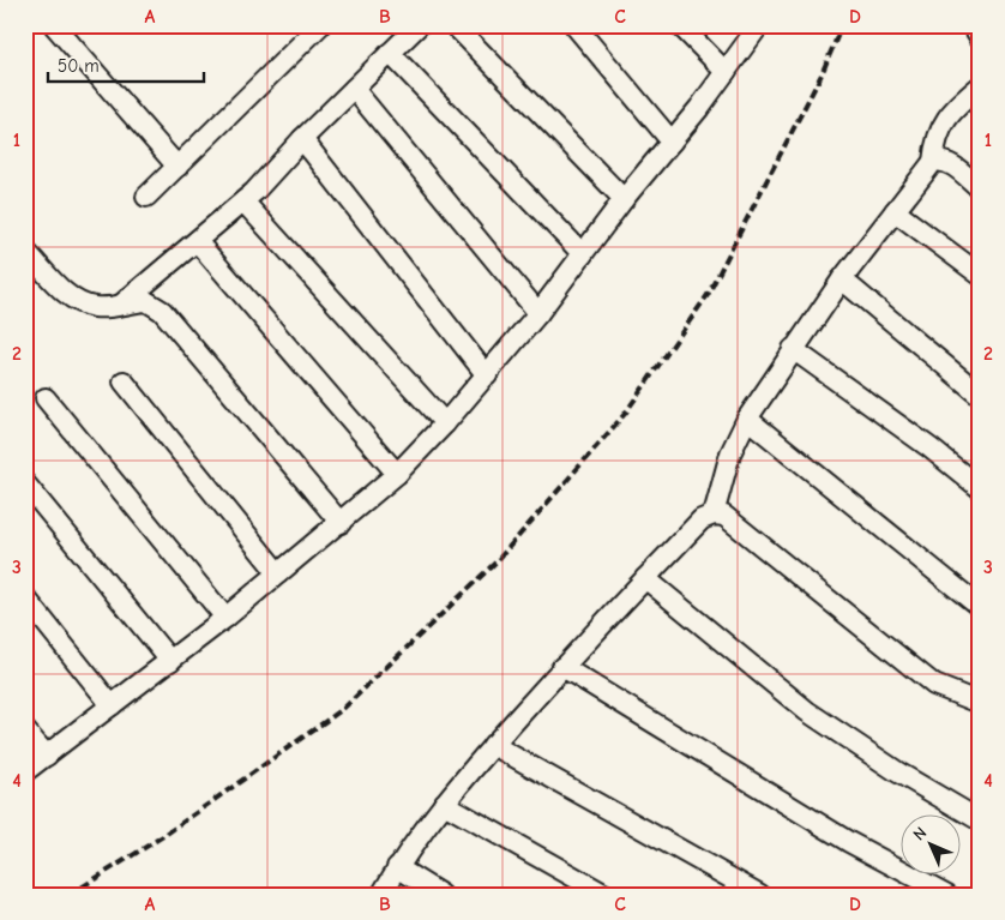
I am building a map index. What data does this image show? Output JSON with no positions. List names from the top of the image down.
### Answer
{
  "scale_bar": "50 m",
  "north": "top left",
  "grid": {
    "columns": [
      "A",
      "B",
      "C",
      "D"
    ],
    "rows": [
      "1",
      "2",
      "3",
      "4"
    ]
  }
}
